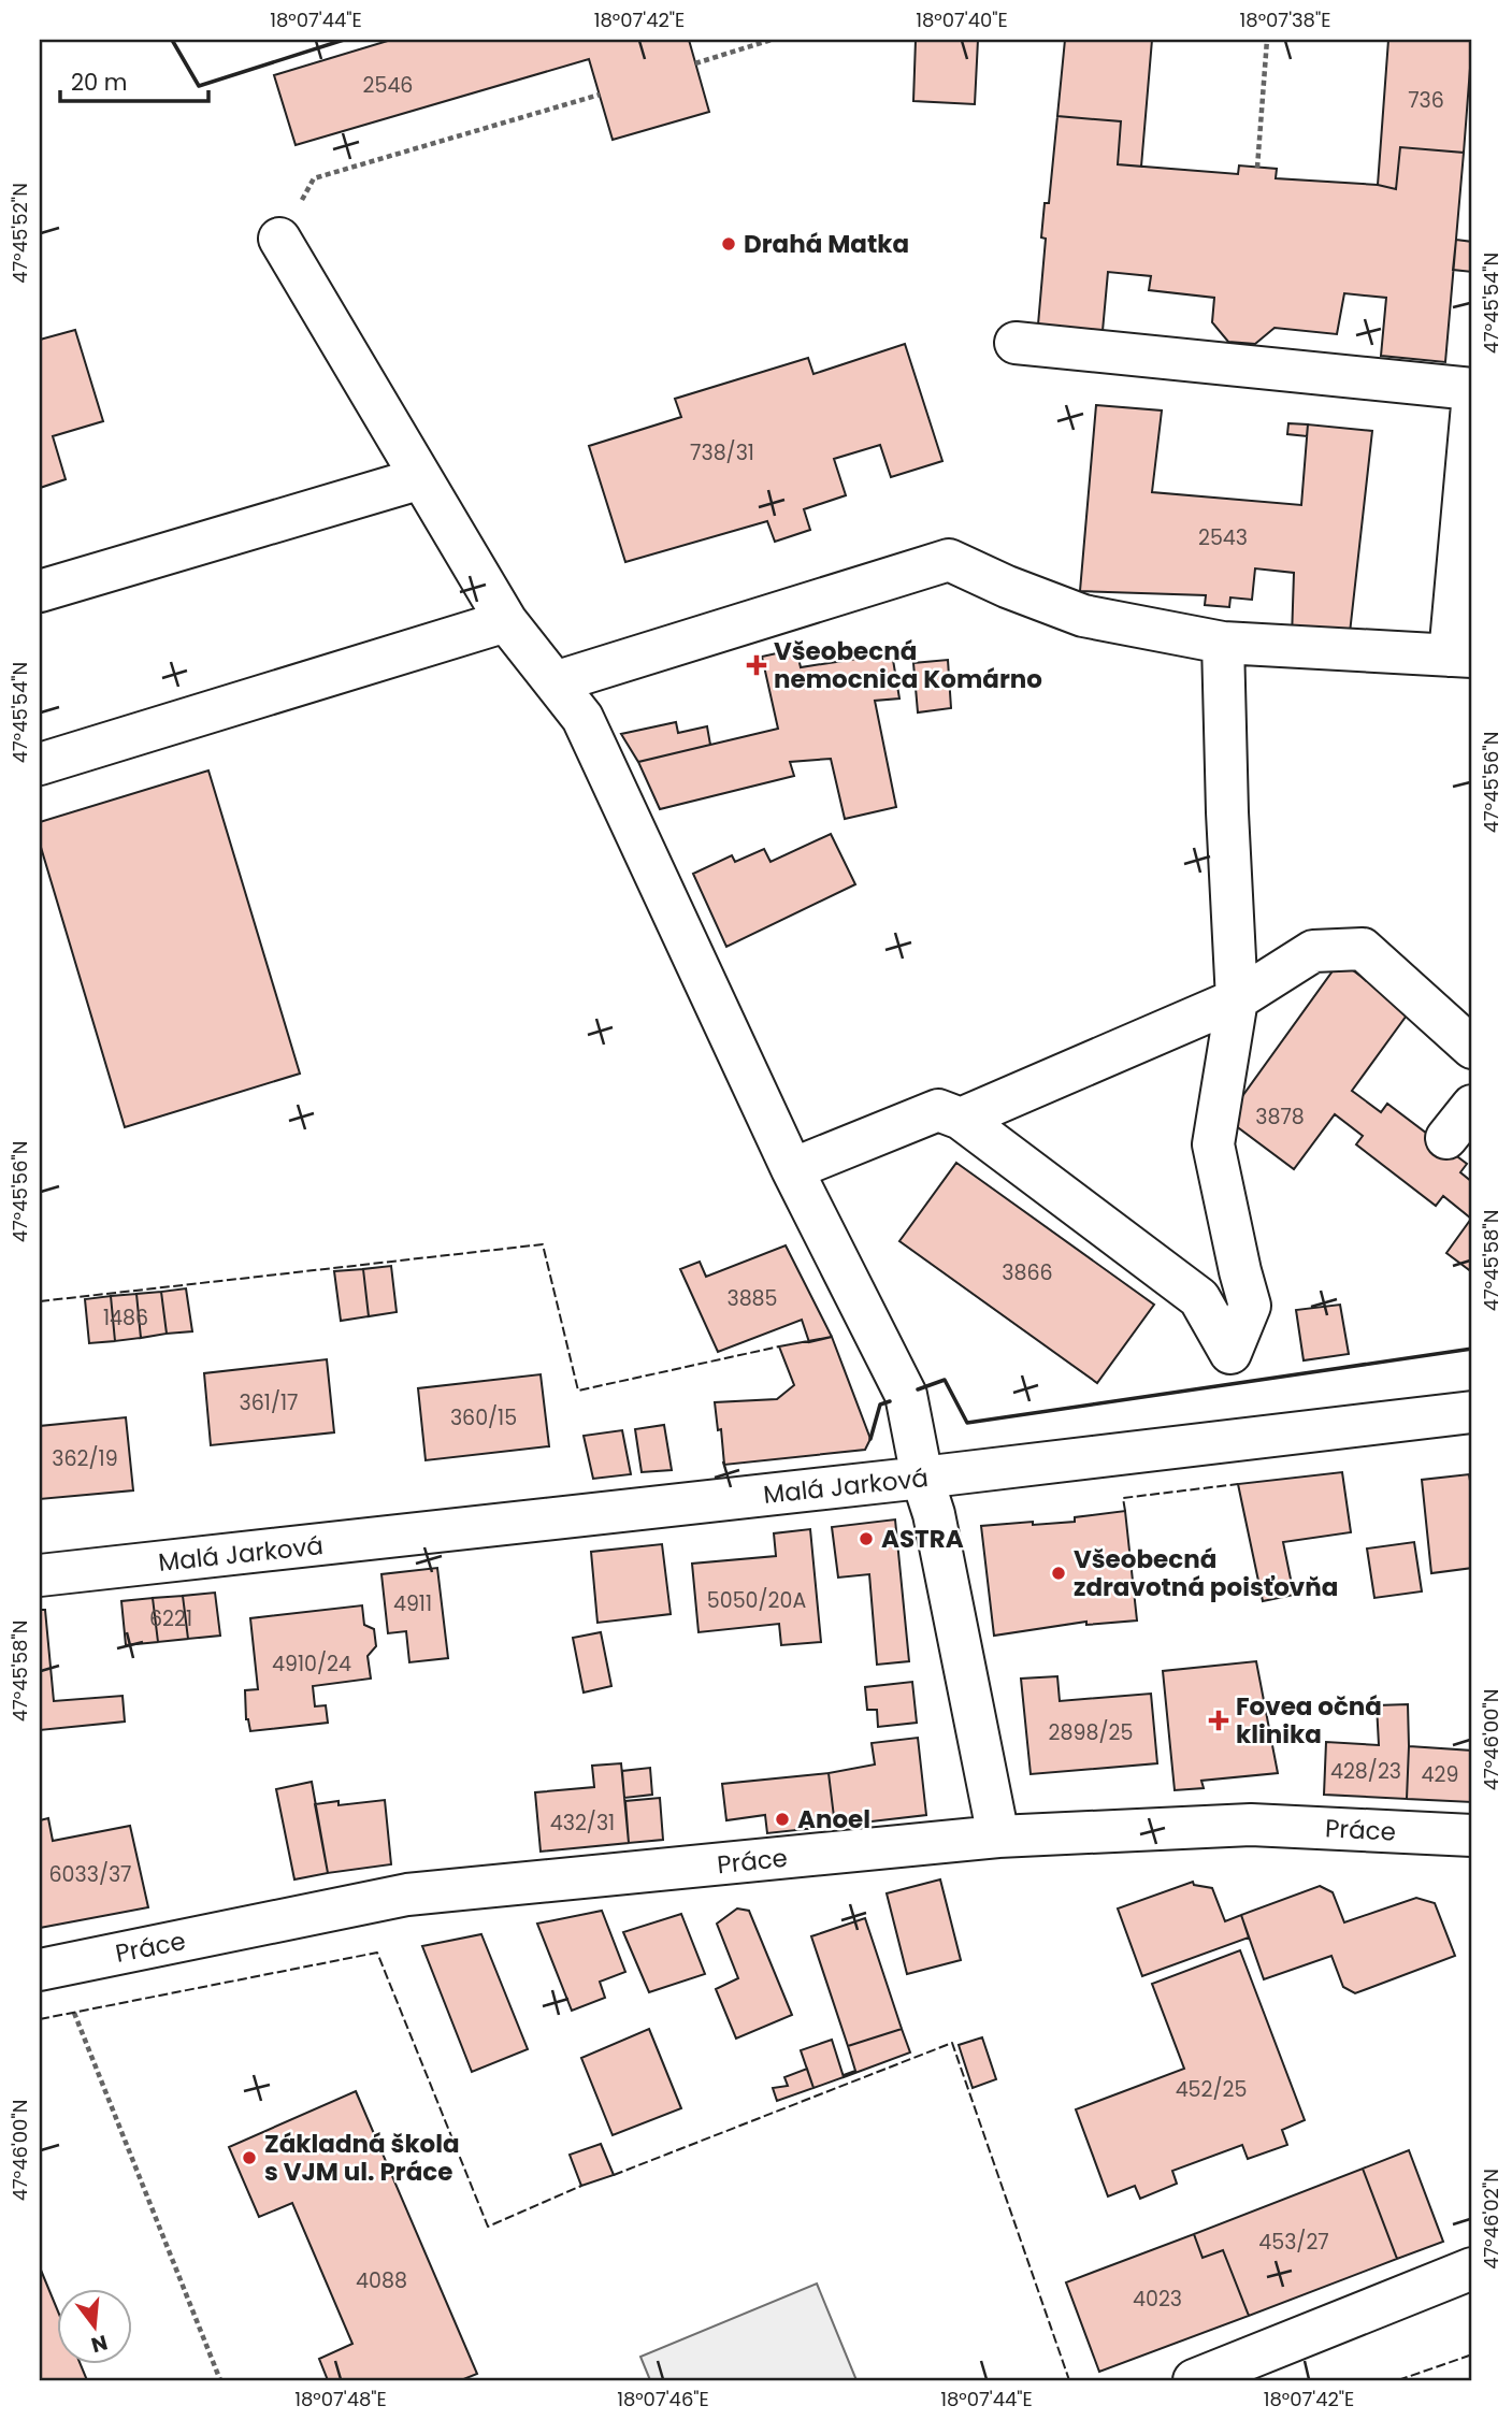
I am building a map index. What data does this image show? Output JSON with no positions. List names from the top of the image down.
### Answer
{
  "streets": {
    "street": ["Malá Jarková", "Práce"]
  },
  "places": {
    "other": [
      "Drahá Matka",
      "ASTRA",
      "Všeobecná zdravotná poisťovňa",
      "Anoel",
      "Základná škola s VJM ul. Práce"
    ],
    "health": ["Všeobecná nemocnica Komárno", "Fovea očná klinika"]
  },
  "house_numbers": [
    "2546",
    "736",
    "738/31",
    "2543",
    "3878",
    "3866",
    "3885",
    "1486",
    "361/17",
    "360/15",
    "362/19",
    "5050/20A",
    "4911",
    "6221",
    "4910/24",
    "2898/25",
    "428/23",
    "429",
    "432/31",
    "6033/37",
    "452/25",
    "453/27",
    "4088",
    "4023"
  ],
  "scale_bar": "20 m",
  "north": "bottom",
  "coordinates": [
    "18°07'44\"E",
    "18°07'42\"E",
    "18°07'40\"E",
    "18°07'38\"E",
    "47°45'52\"N",
    "47°45'54\"N",
    "47°45'56\"N",
    "47°45'58\"N",
    "47°46'00\"N",
    "47°46'02\"N",
    "18°07'48\"E",
    "18°07'46\"E"
  ]
}
